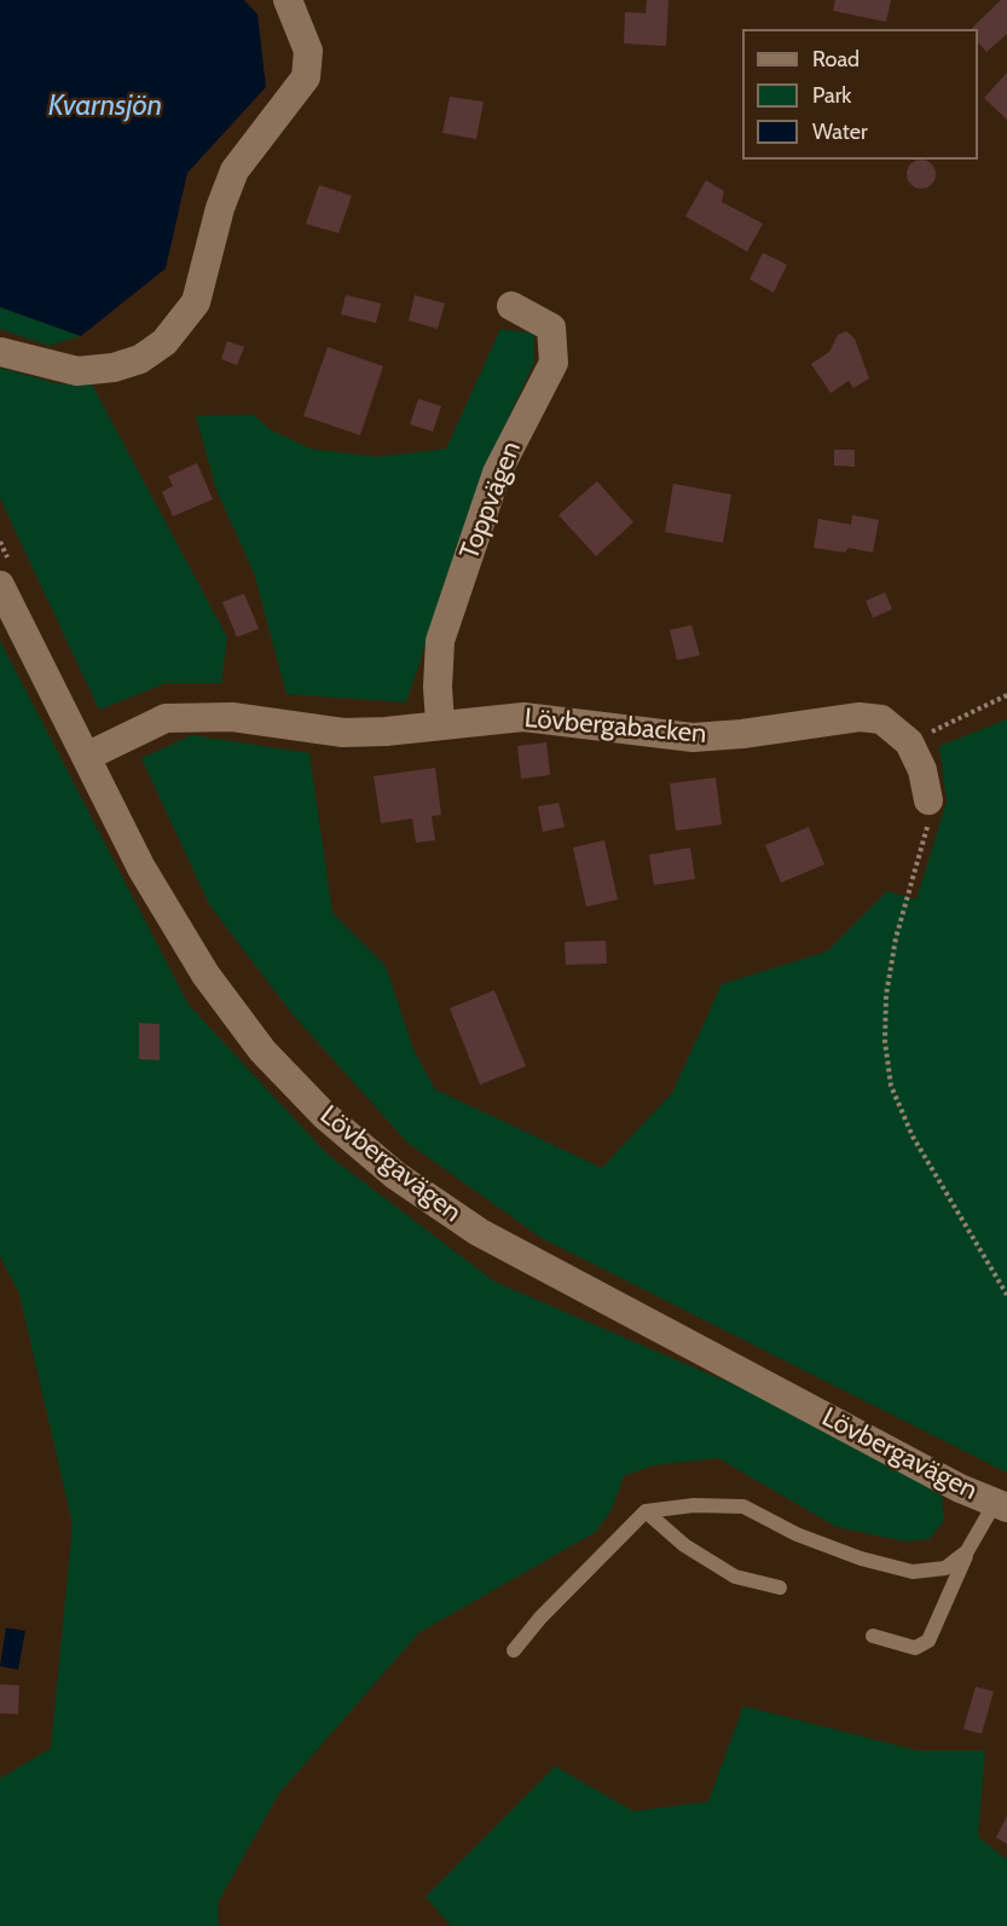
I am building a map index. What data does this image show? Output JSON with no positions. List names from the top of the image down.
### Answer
{
  "streets": {
    "street": ["Toppvägen", "Lövbergabacken", "Lövbergavägen"]
  },
  "crossings": [
    ["Toppvägen", "Lövbergabacken"],
    ["Lövbergabacken", "Lövbergavägen"]
  ],
  "water": ["Kvarnsjön"],
  "legend": ["Road", "Park", "Water"]
}
